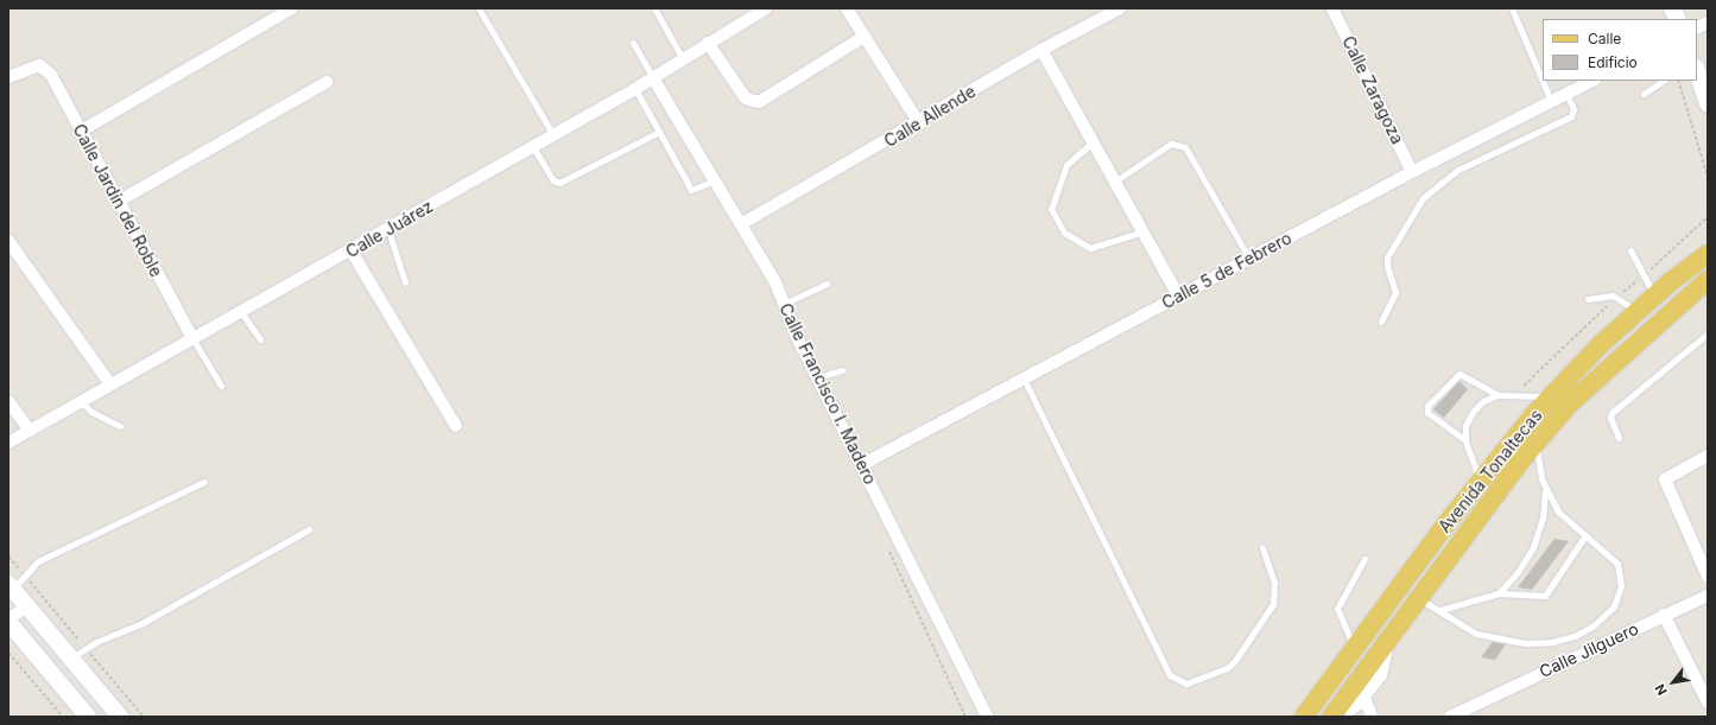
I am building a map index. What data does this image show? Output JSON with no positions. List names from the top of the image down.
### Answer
{
  "streets": {
    "main road": ["Avenida Tonaltecas"],
    "street": [
      "Calle Zaragoza",
      "Calle Allende",
      "Calle Jardín del Roble",
      "Calle Juárez",
      "Calle 5 de Febrero",
      "Calle Francisco I. Madero",
      "Calle Jilguero"
    ]
  },
  "crossings": [
    ["Calle Zaragoza", "Calle 5 de Febrero"],
    ["Calle Allende", "Calle Francisco I. Madero"],
    ["Calle Jardín del Roble", "Calle Juárez"],
    ["Calle Juárez", "Calle Francisco I. Madero"],
    ["Calle 5 de Febrero", "Calle Francisco I. Madero"]
  ],
  "legend": ["Calle", "Edificio"],
  "north": "bottom left"
}
